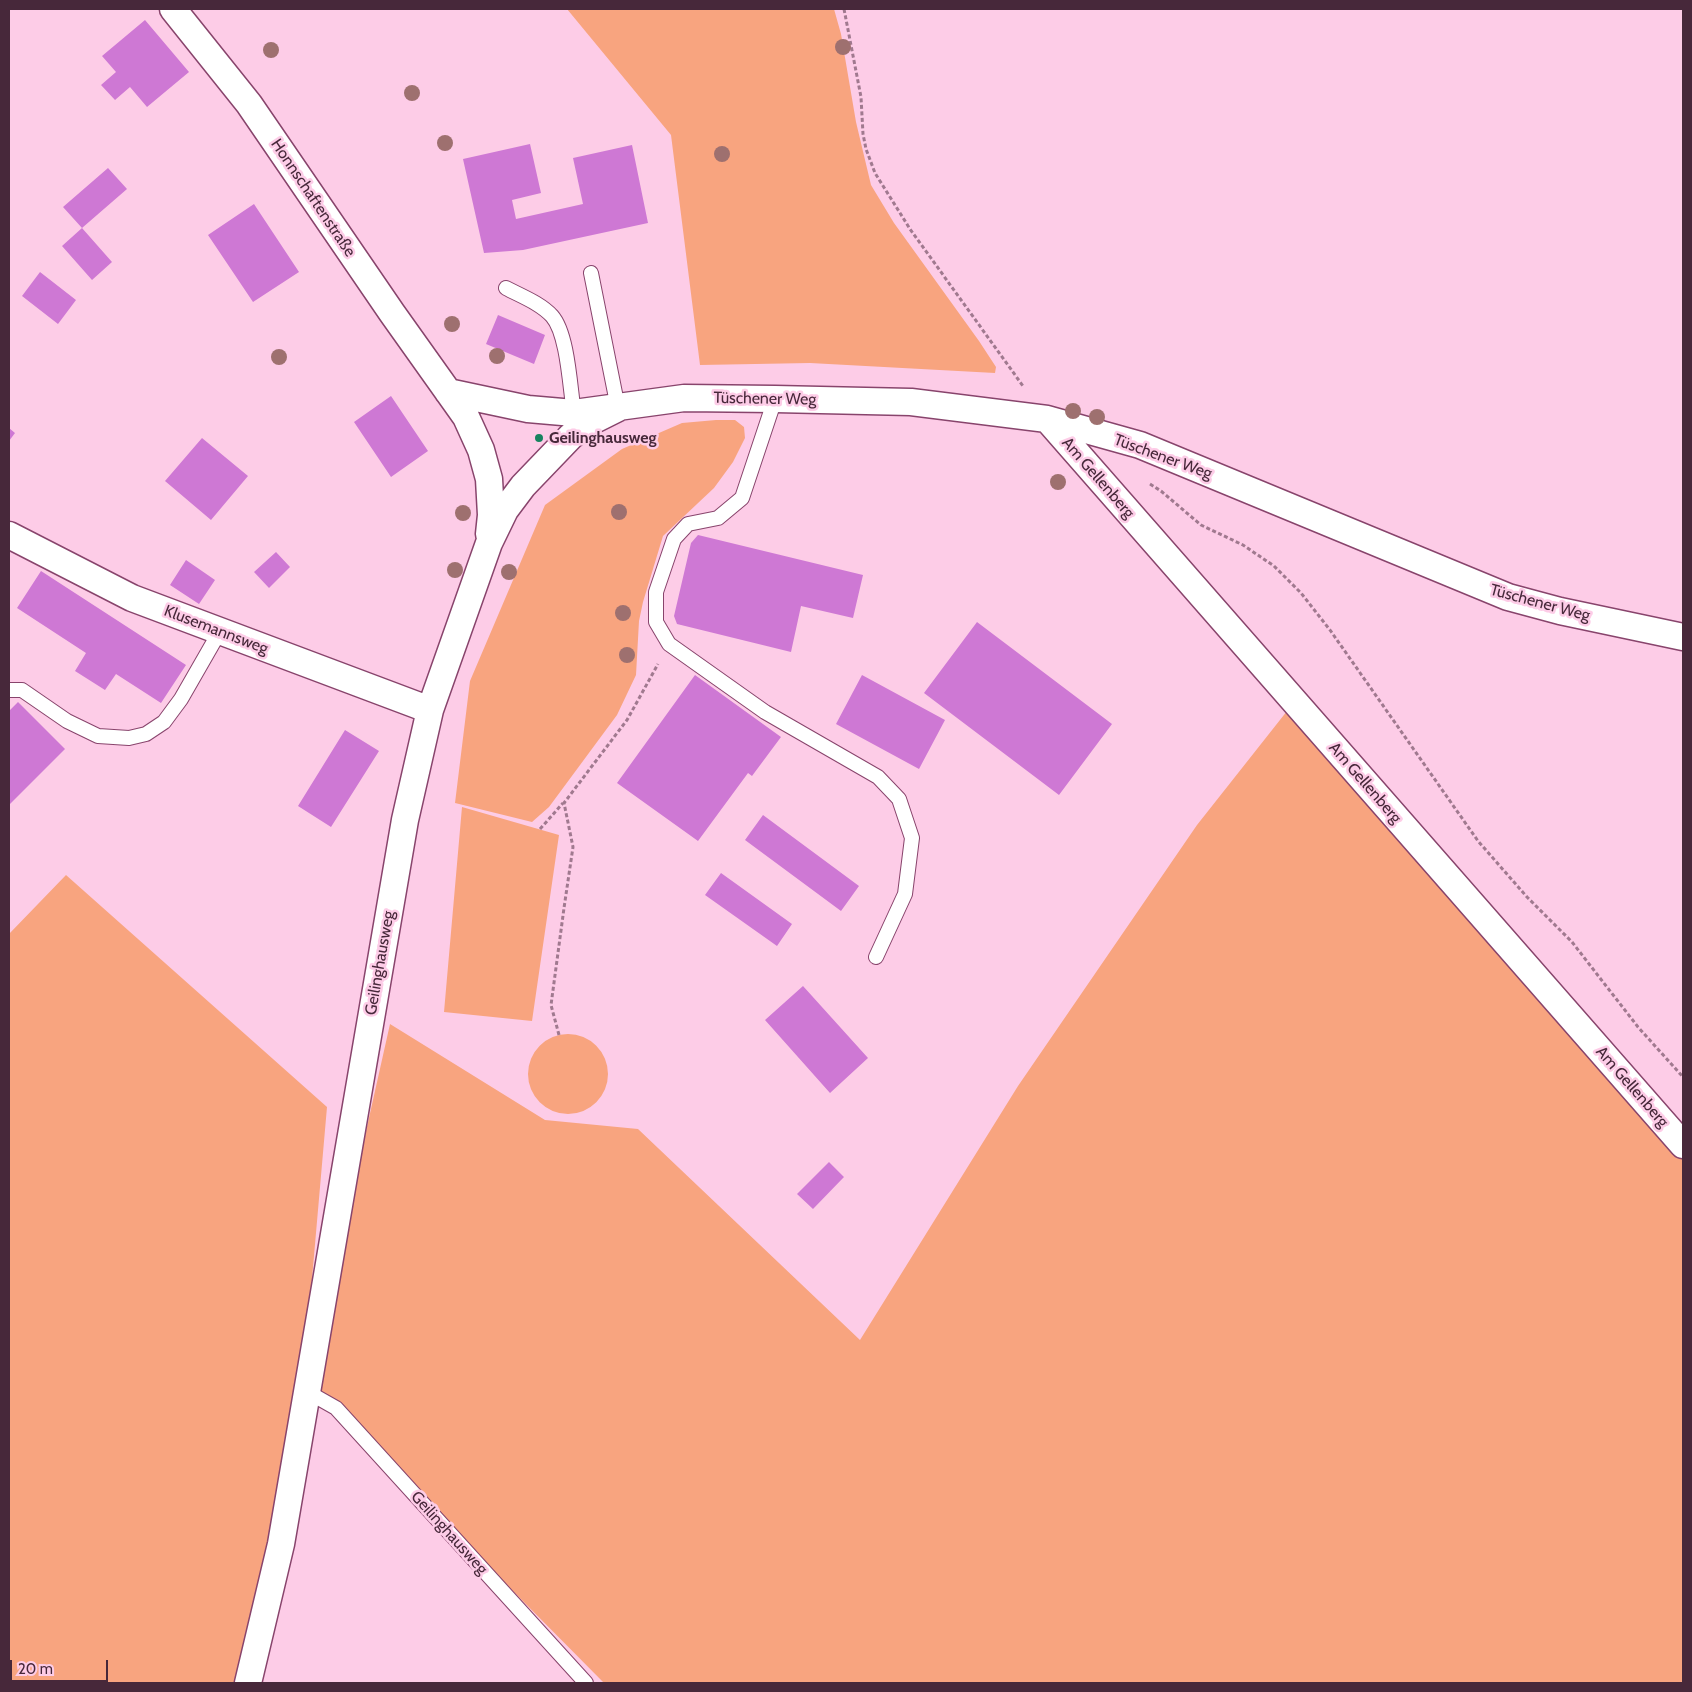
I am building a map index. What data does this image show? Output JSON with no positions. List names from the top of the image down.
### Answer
{
  "streets": {
    "street": [
      "Honnschaftenstraße",
      "Tüschener Weg",
      "Am Gellenberg",
      "Klusemannsweg",
      "Geilinghausweg"
    ]
  },
  "crossings": [
    ["Honnschaftenstraße", "Tüschener Weg"],
    ["Honnschaftenstraße", "Geilinghausweg"],
    ["Tüschener Weg", "Am Gellenberg"],
    ["Tüschener Weg", "Geilinghausweg"],
    ["Klusemannsweg", "Geilinghausweg"]
  ],
  "places": ["Geilinghausweg"],
  "scale_bar": "20 m"
}
